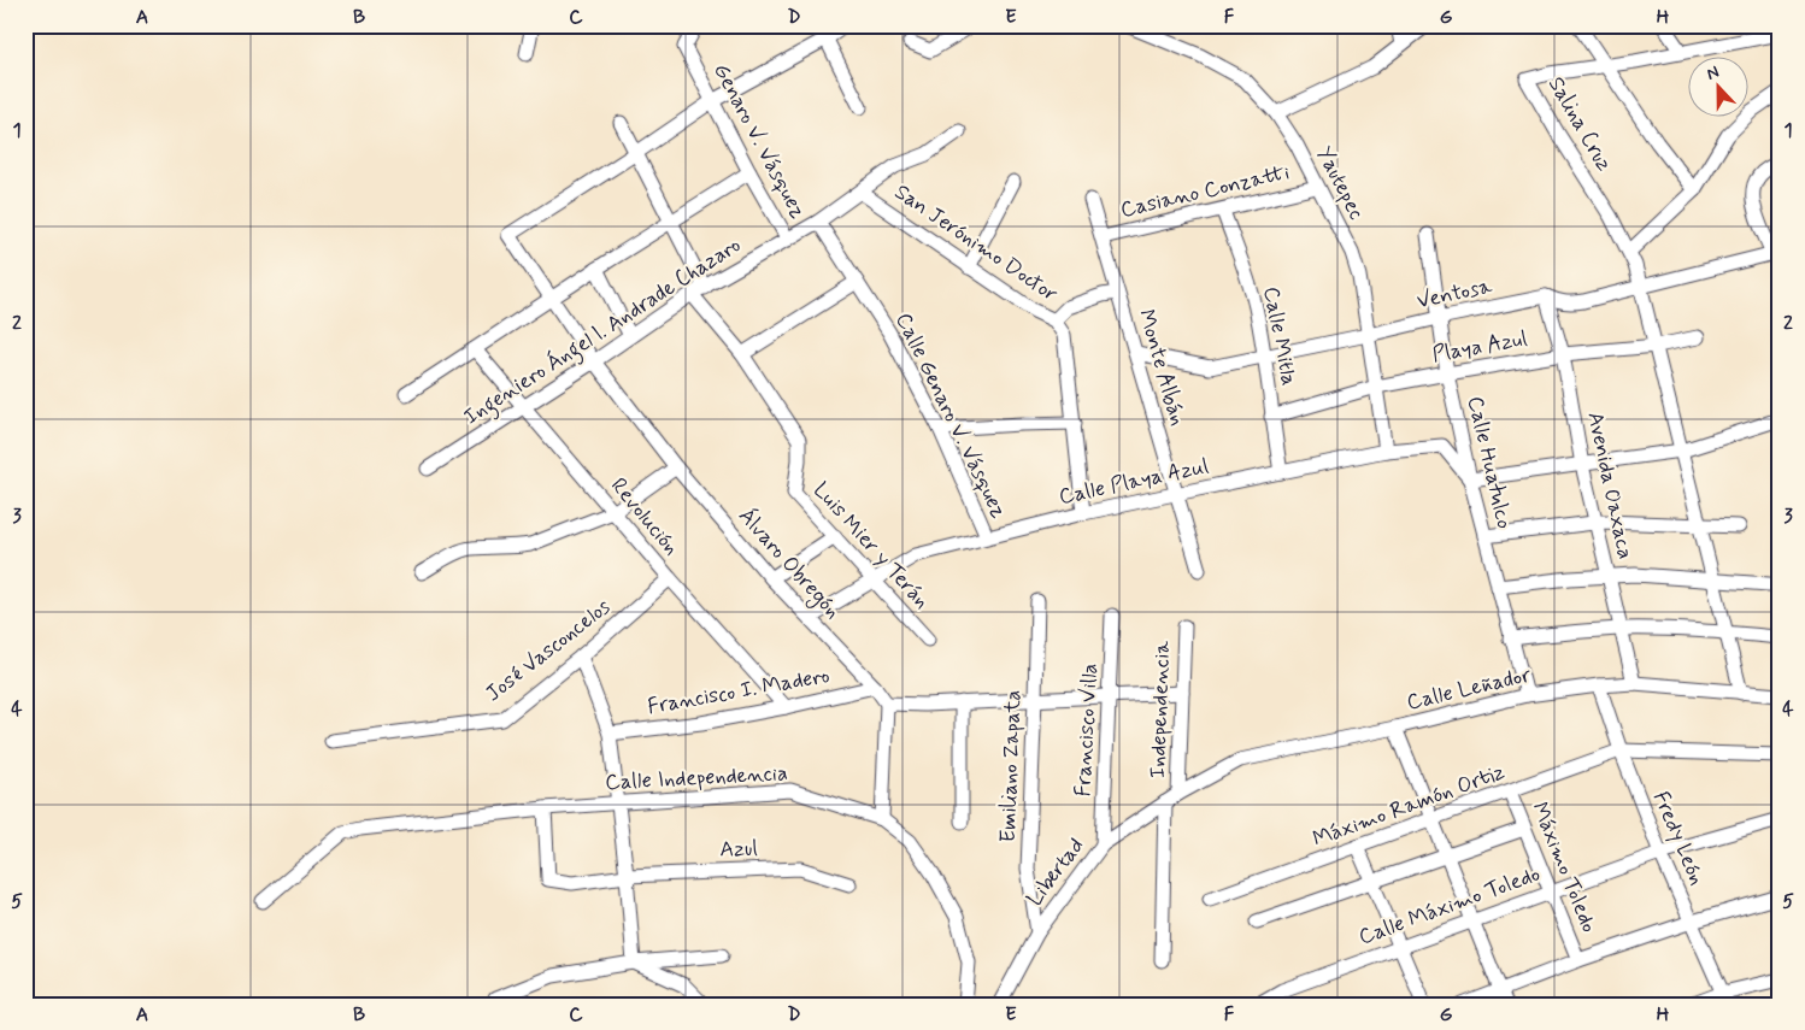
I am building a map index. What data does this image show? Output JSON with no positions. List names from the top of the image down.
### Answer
{
  "streets": {
    "street": [
      "Salina Cruz",
      "Genaro V. Vásquez",
      "Yautepec",
      "Casiano Conzatti",
      "San Jerónimo Doctor",
      "Ventosa",
      "Ingeniero Ángel l. Andrade Chazaro",
      "Calle Mitla",
      "Playa Azul",
      "Monte Albán",
      "Calle Genaro V. Vásquez",
      "Calle Huatulco",
      "Calle Playa Azul",
      "Avenida Oaxaca",
      "Revolución",
      "Luis Mier y Terán",
      "Álvaro Obregón",
      "José Vasconcelos",
      "Calle Leñador",
      "Francisco I. Madero",
      "Independencia",
      "Francisco Villa",
      "Emiliano Zapata",
      "Calle Independencia",
      "Máximo Ramón Ortiz",
      "Fredy León",
      "Azul",
      "Máximo Toledo",
      "Libertad",
      "Calle Máximo Toledo"
    ]
  },
  "crossings": [
    ["Salina Cruz", "Ventosa"],
    ["Salina Cruz", "Playa Azul"],
    ["Genaro V. Vásquez", "Ingeniero Ángel l. Andrade Chazaro"],
    ["Yautepec", "Casiano Conzatti"],
    ["Yautepec", "Ventosa"],
    ["Yautepec", "Playa Azul"],
    ["Yautepec", "Calle Playa Azul"],
    ["Casiano Conzatti", "Calle Mitla"],
    ["Casiano Conzatti", "Monte Albán"],
    ["San Jerónimo Doctor", "Ingeniero Ángel l. Andrade Chazaro"],
    ["San Jerónimo Doctor", "Calle Playa Azul"],
    ["Ventosa", "Calle Mitla"],
    ["Ventosa", "Monte Albán"],
    ["Ventosa", "Calle Huatulco"],
    ["Ventosa", "Avenida Oaxaca"],
    ["Ingeniero Ángel l. Andrade Chazaro", "Calle Genaro V. Vásquez"],
    ["Ingeniero Ángel l. Andrade Chazaro", "Revolución"],
    ["Ingeniero Ángel l. Andrade Chazaro", "Álvaro Obregón"],
    ["Calle Mitla", "Playa Azul"],
    ["Calle Mitla", "Calle Playa Azul"],
    ["Playa Azul", "Calle Huatulco"],
    ["Playa Azul", "Avenida Oaxaca"],
    ["Monte Albán", "Calle Playa Azul"],
    ["Calle Genaro V. Vásquez", "Calle Playa Azul"],
    ["Calle Huatulco", "Calle Playa Azul"],
    ["Calle Huatulco", "Calle Leñador"],
    ["Calle Playa Azul", "Luis Mier y Terán"],
    ["Calle Playa Azul", "Álvaro Obregón"],
    ["Avenida Oaxaca", "Calle Leñador"],
    ["Revolución", "José Vasconcelos"],
    ["Revolución", "Francisco I. Madero"],
    ["Álvaro Obregón", "Francisco I. Madero"],
    ["Calle Leñador", "Independencia"],
    ["Calle Leñador", "Fredy León"],
    ["Calle Leñador", "Libertad"],
    ["Independencia", "Libertad"],
    ["Francisco Villa", "Libertad"],
    ["Emiliano Zapata", "Libertad"],
    ["Calle Independencia", "Azul"],
    ["Máximo Ramón Ortiz", "Fredy León"],
    ["Máximo Ramón Ortiz", "Máximo Toledo"],
    ["Fredy León", "Calle Máximo Toledo"],
    ["Máximo Toledo", "Calle Máximo Toledo"]
  ],
  "north": "top",
  "grid": {
    "columns": [
      "A",
      "B",
      "C",
      "D",
      "E",
      "F",
      "G",
      "H"
    ],
    "rows": [
      "1",
      "2",
      "3",
      "4",
      "5"
    ]
  }
}
